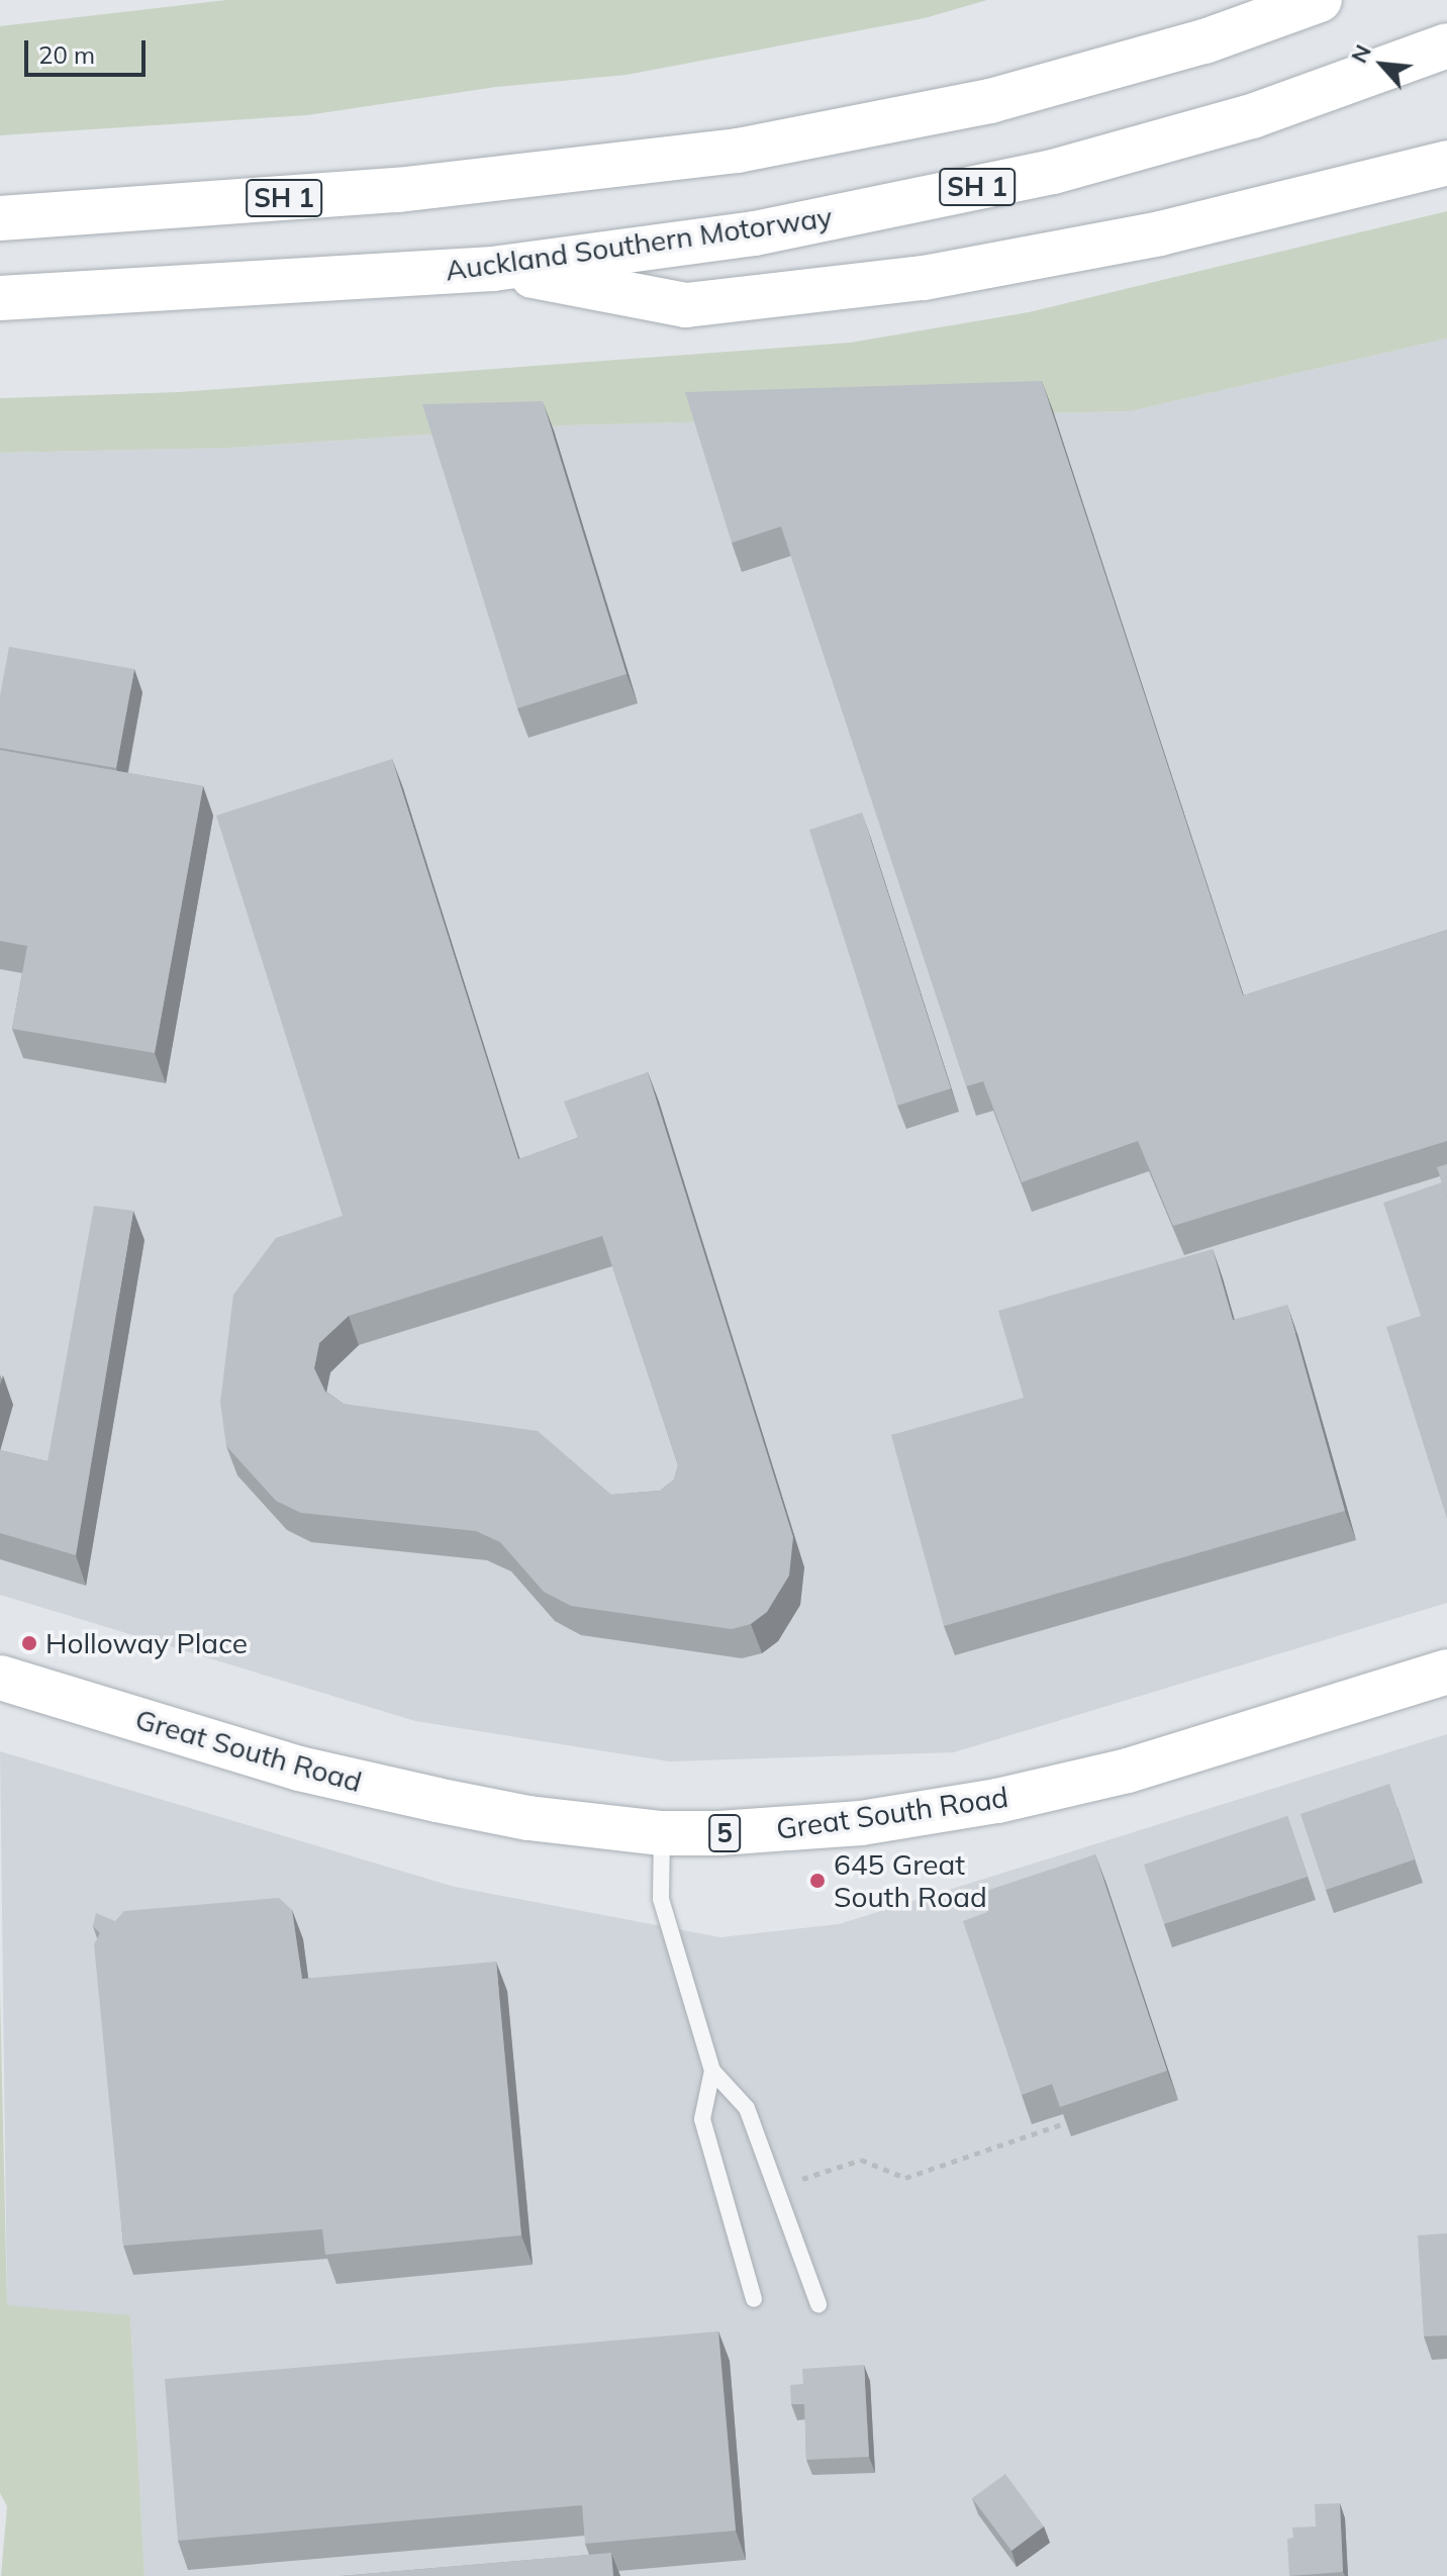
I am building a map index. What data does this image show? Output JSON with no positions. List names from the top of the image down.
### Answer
{
  "streets": {
    "main road": [
      "SH 1",
      "Auckland Southern Motorway",
      "Great South Road",
      "5"
    ]
  },
  "places": ["Holloway Place", "645 Great South Road"],
  "scale_bar": "20 m",
  "north": "top left"
}
